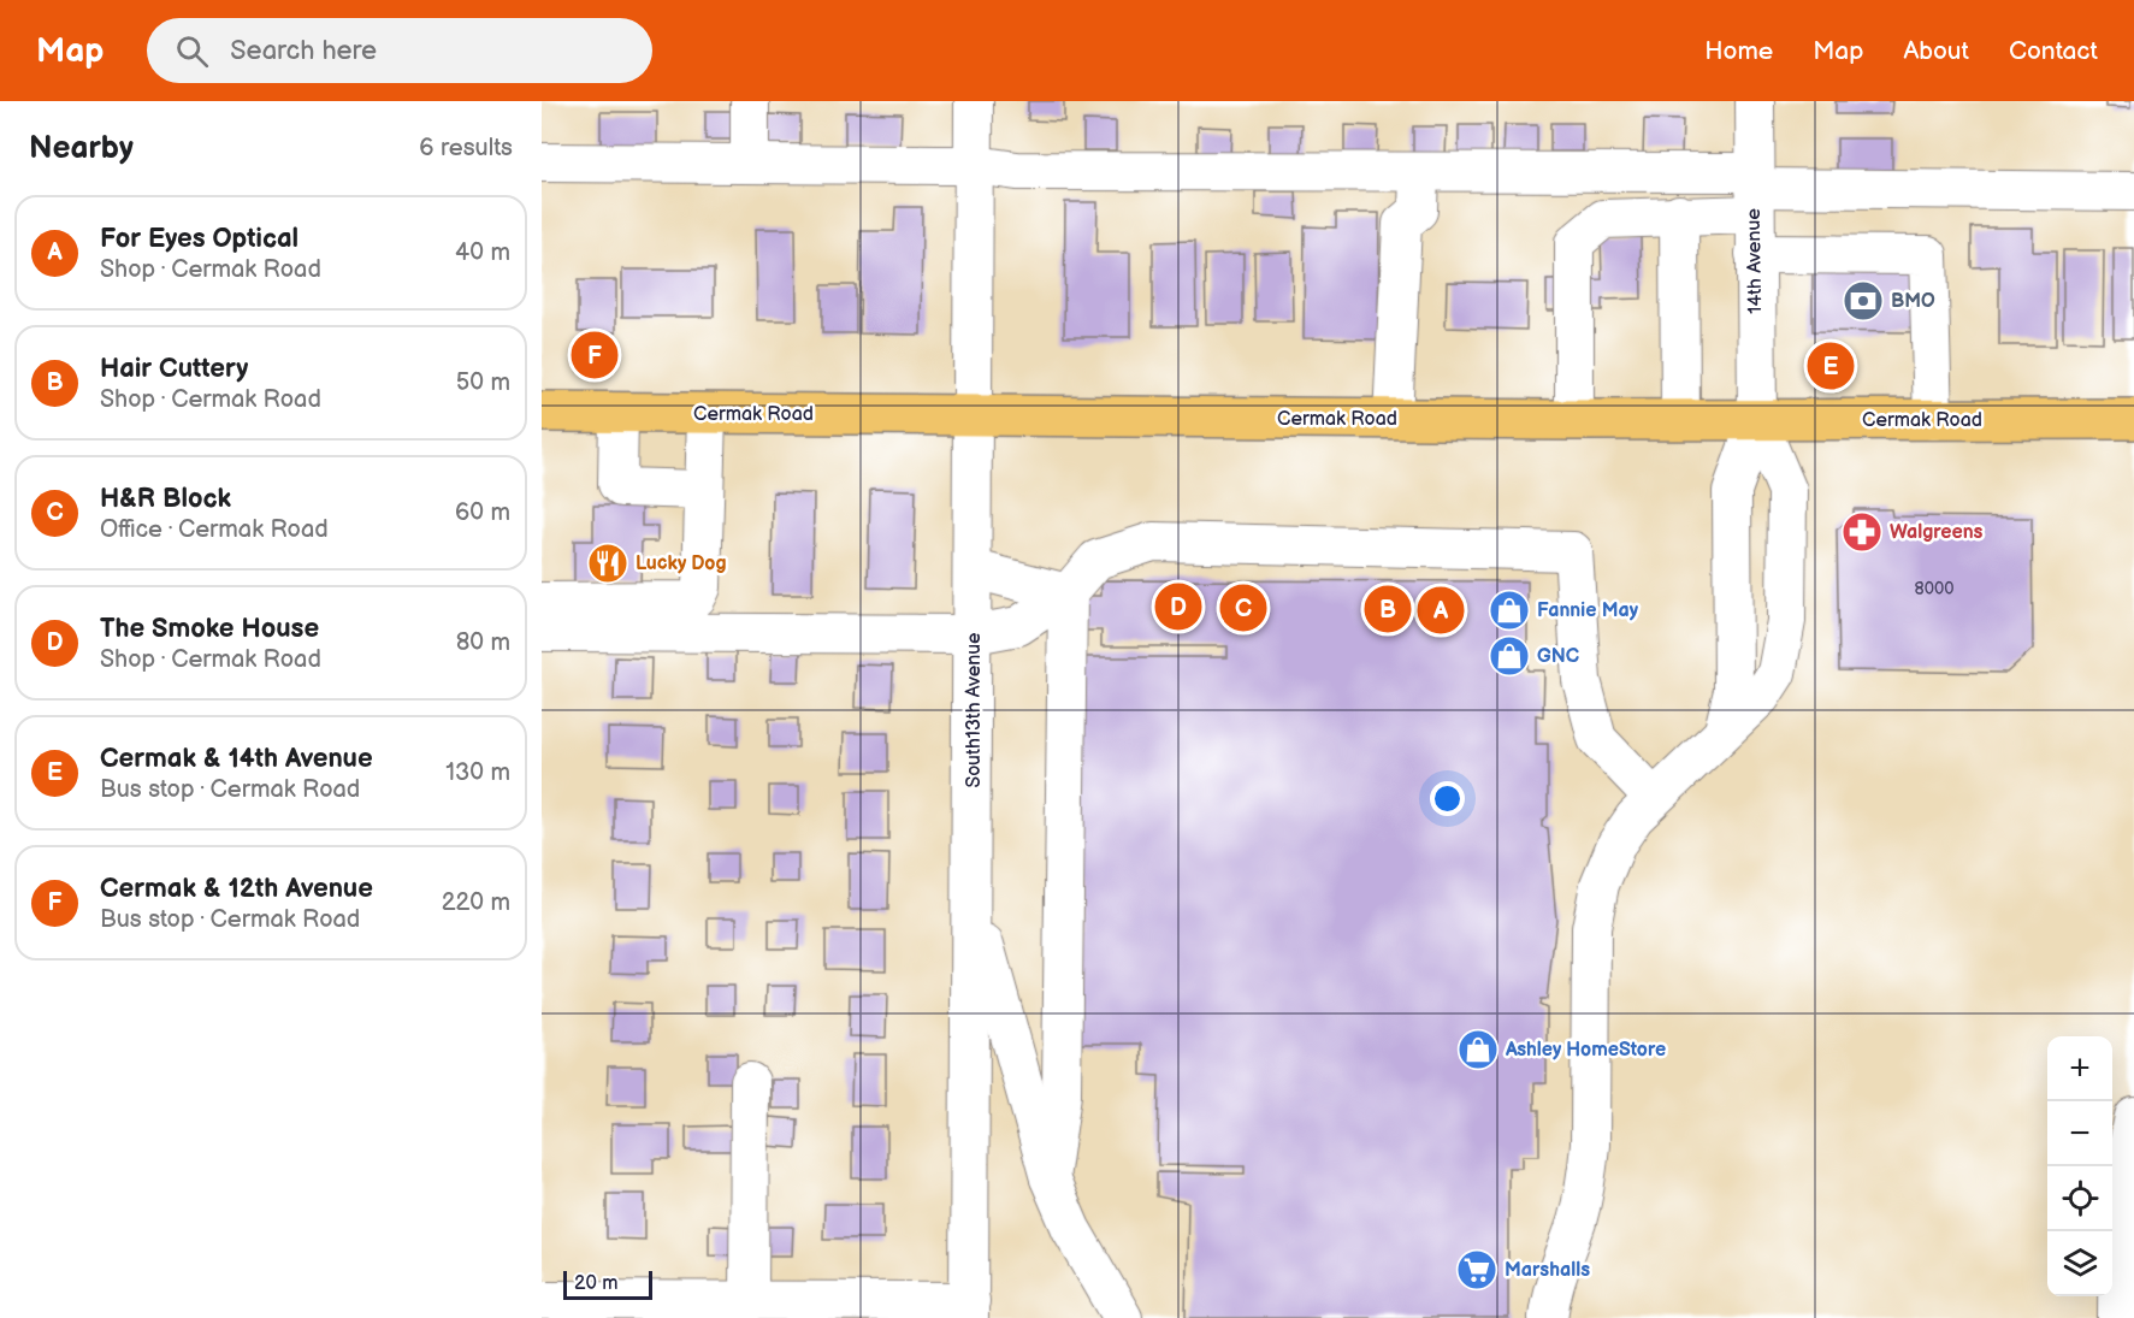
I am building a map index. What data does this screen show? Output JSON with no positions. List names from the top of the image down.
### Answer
{
  "streets": {
    "main road": ["Cermak Road"],
    "street": ["14th Avenue", "South13th Avenue"]
  },
  "crossings": [
    ["14th Avenue", "Cermak Road"],
    ["Cermak Road", "South13th Avenue"]
  ],
  "places": {
    "bank": ["BMO"],
    "pharmacy": ["Walgreens"],
    "restaurant": ["Lucky Dog"],
    "shop": ["Fannie May", "GNC", "Ashley HomeStore"],
    "supermarket": ["Marshalls"]
  },
  "house_numbers": ["8000"],
  "scale_bar": "20 m",
  "page": {
    "header": "Map",
    "search": "Search here",
    "nav": [
      "Home",
      "Map",
      "About",
      "Contact"
    ],
    "heading": ["Nearby", "6 results"],
    "list": [
      {
        "mark": "A",
        "name": "For Eyes Optical",
        "note": "Shop · Cermak Road",
        "value": "40 m"
      },
      {
        "mark": "B",
        "name": "Hair Cuttery",
        "note": "Shop · Cermak Road",
        "value": "50 m"
      },
      {
        "mark": "C",
        "name": "H&R Block",
        "note": "Office · Cermak Road",
        "value": "60 m"
      },
      {
        "mark": "D",
        "name": "The Smoke House",
        "note": "Shop · Cermak Road",
        "value": "80 m"
      },
      {
        "mark": "E",
        "name": "Cermak & 14th Avenue",
        "note": "Bus stop · Cermak Road",
        "value": "130 m"
      },
      {
        "mark": "F",
        "name": "Cermak & 12th Avenue",
        "note": "Bus stop · Cermak Road",
        "value": "220 m"
      }
    ],
    "pins": [
      "F",
      "E",
      "D",
      "C",
      "B",
      "A"
    ],
    "map_buttons": ["+", "−"],
    "scale": "20 m"
  }
}
